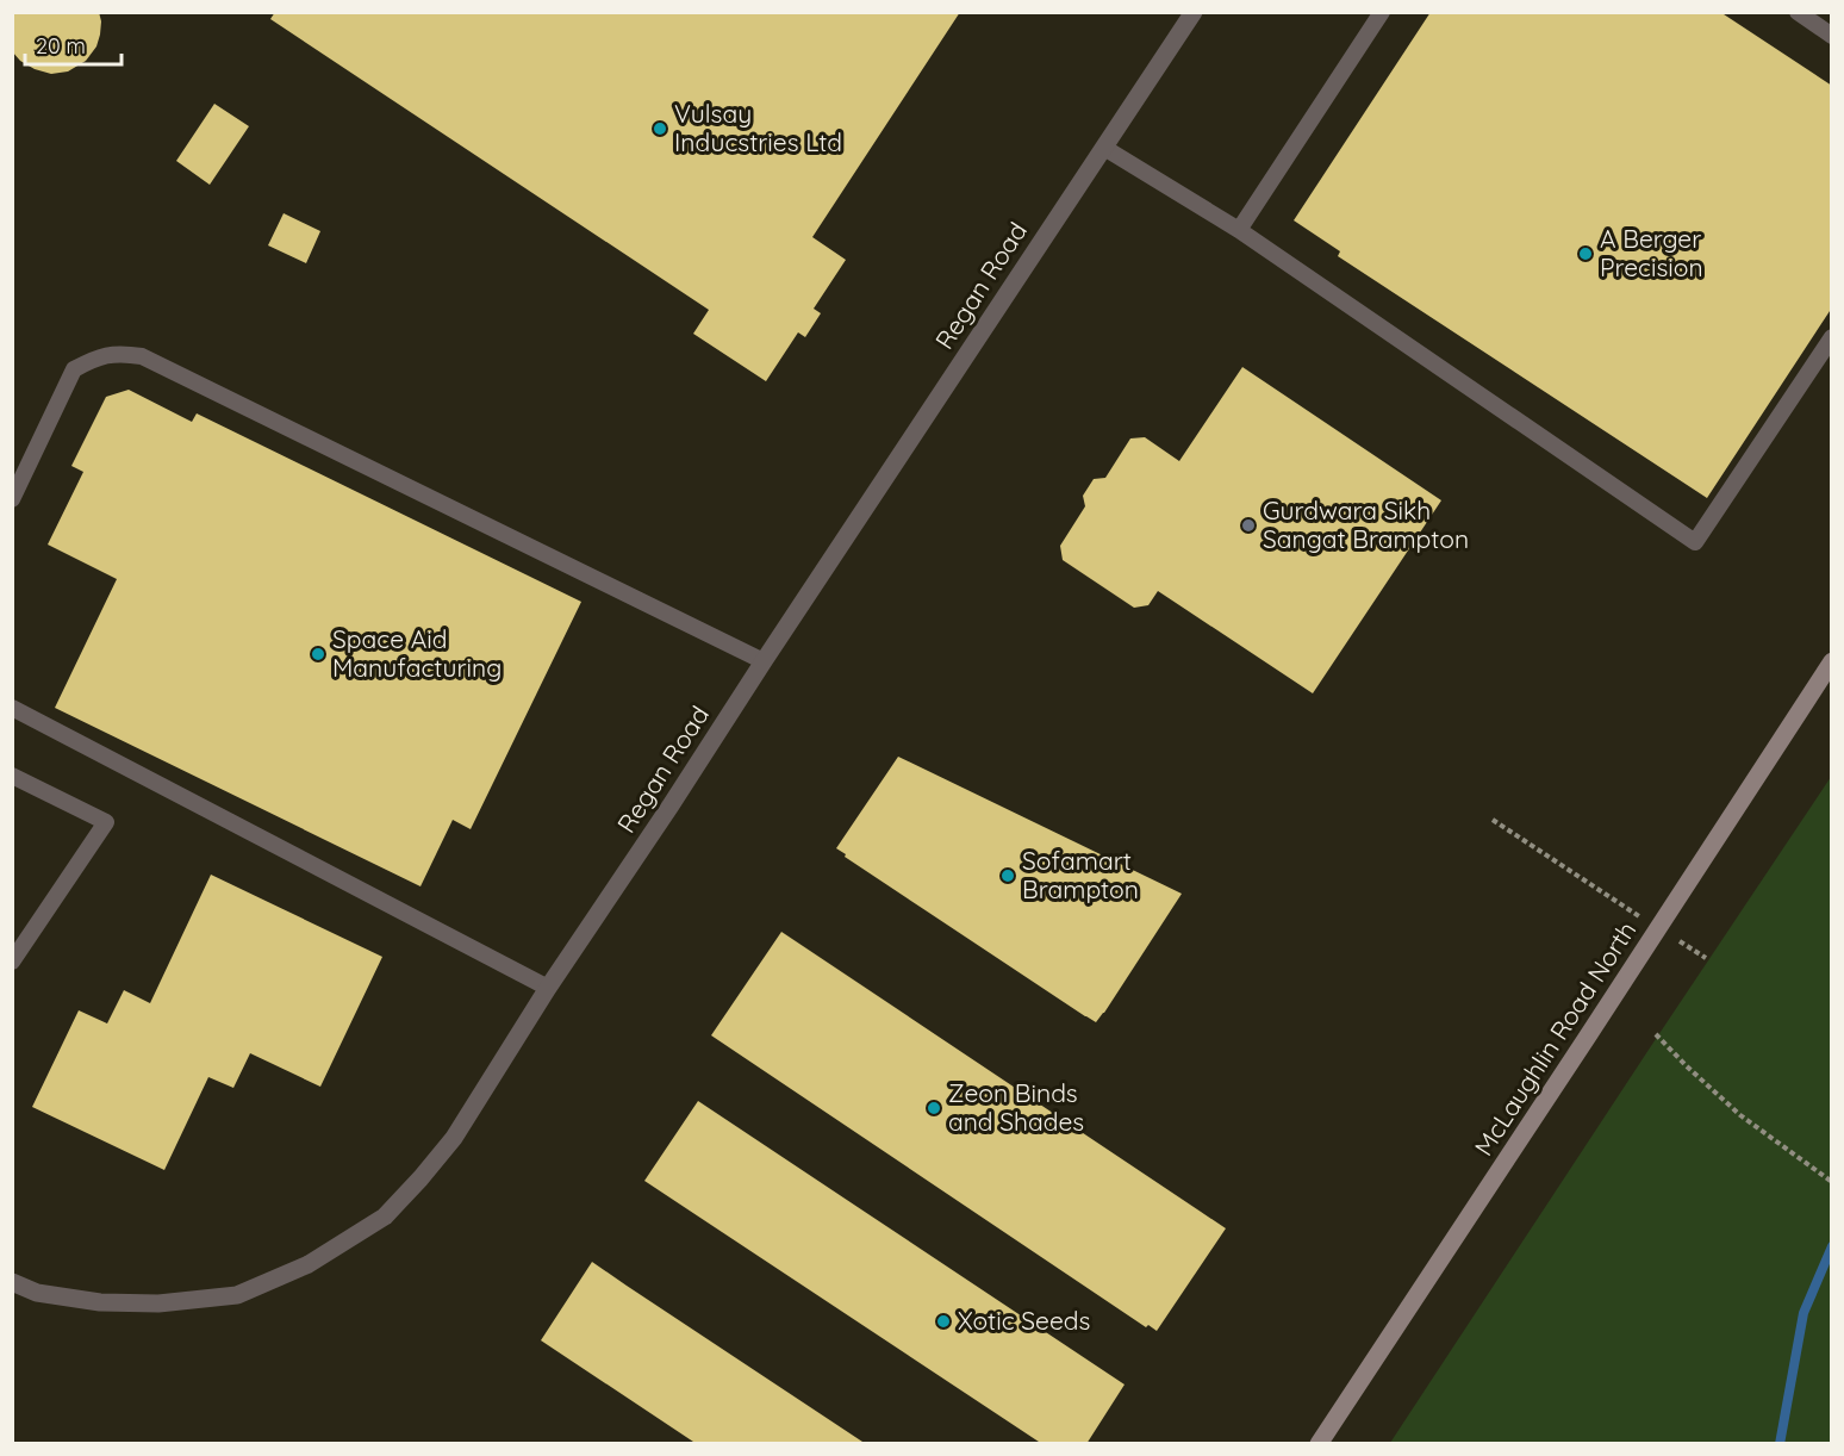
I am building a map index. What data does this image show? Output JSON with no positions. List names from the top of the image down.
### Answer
{
  "streets": {
    "main road": ["McLaughlin Road North"],
    "street": ["Regan Road"]
  },
  "places": [
    "Vulsay Inducstries Ltd",
    "A Berger Precision",
    "Gurdwara Sikh Sangat Brampton",
    "Space Aid Manufacturing",
    "Sofamart Brampton",
    "Zeon Binds and Shades",
    "Xotic Seeds"
  ],
  "scale_bar": "20 m"
}
